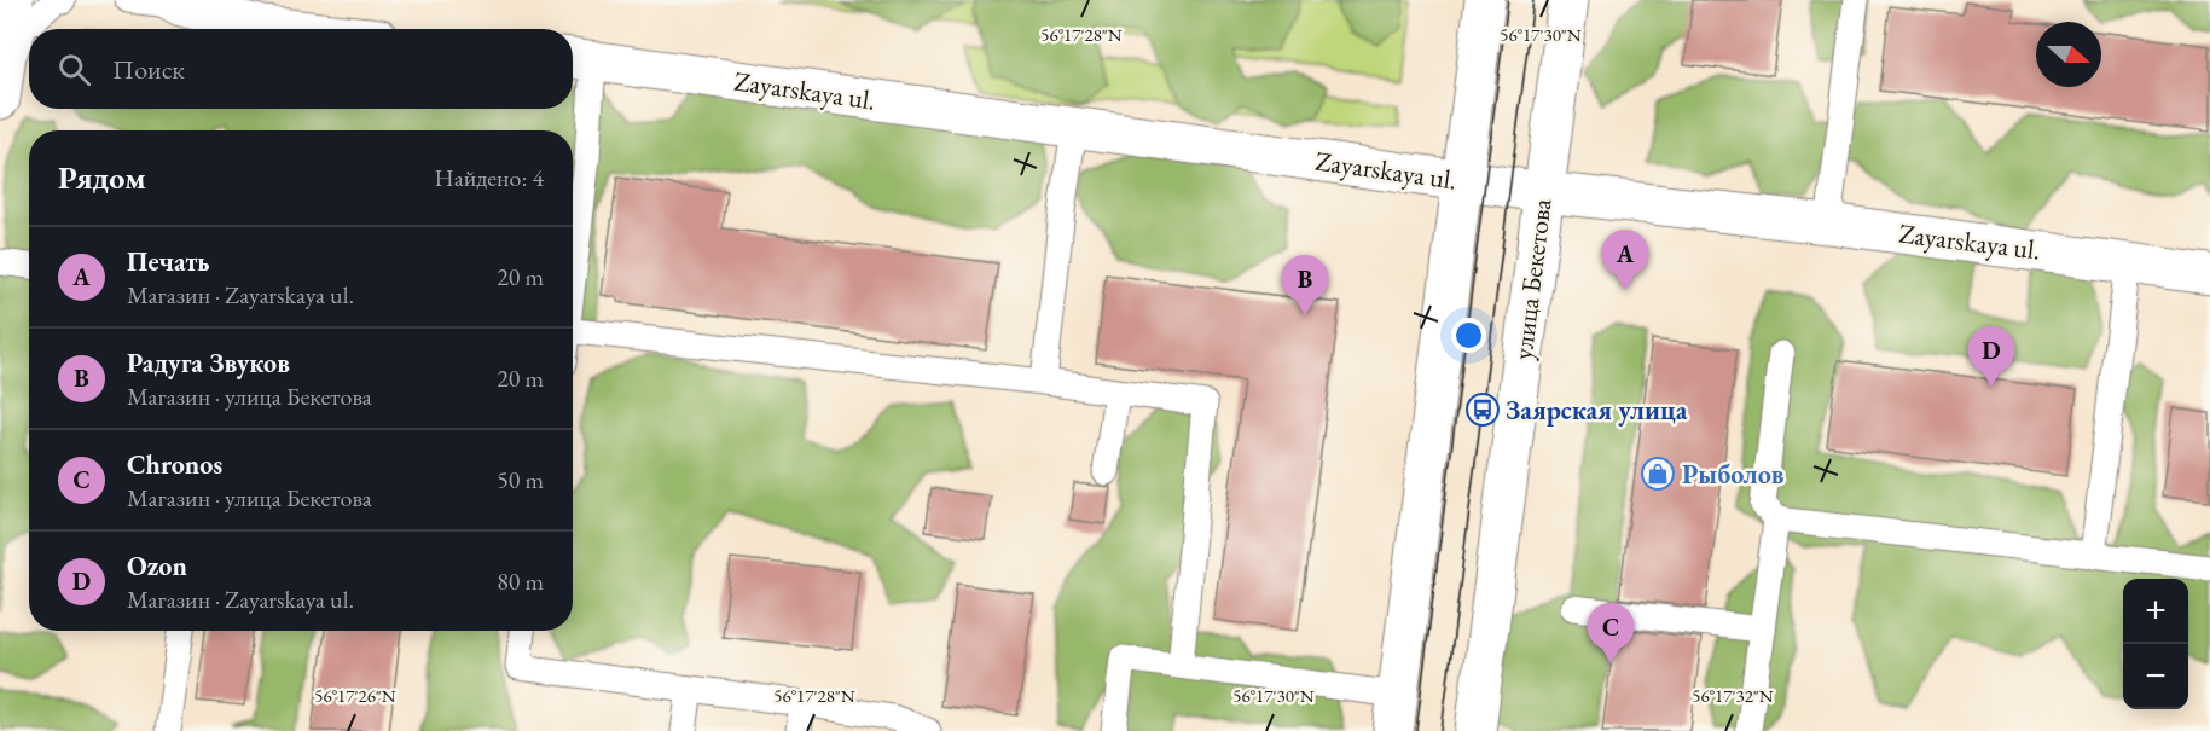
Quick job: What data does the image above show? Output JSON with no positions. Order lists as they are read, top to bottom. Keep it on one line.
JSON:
{"streets":{"street":["Zayarskaya ul.","улица Бекетова"]},"crossings":[["Zayarskaya ul.","улица Бекетова"]],"places":{"bus stop":["Заярская улица"],"shop":["Рыболов"]},"north":"right","page":{"search":"Поиск","heading":["Рядом","Найдено: 4"],"list":[{"mark":"A","name":"Печать","note":"Магазин · Zayarskaya ul.","value":"20 m"},{"mark":"B","name":"Радуга Звуков","note":"Магазин · улица Бекетова","value":"20 m"},{"mark":"C","name":"Chronos","note":"Магазин · улица Бекетова","value":"50 m"},{"mark":"D","name":"Ozon","note":"Магазин · Zayarskaya ul.","value":"80 m"}],"pins":["A","B","D","C"],"map_buttons":["+","−"]},"coordinates":["56°17'28\"N","56°17'30\"N","56°17'26\"N","56°17'32\"N"]}
